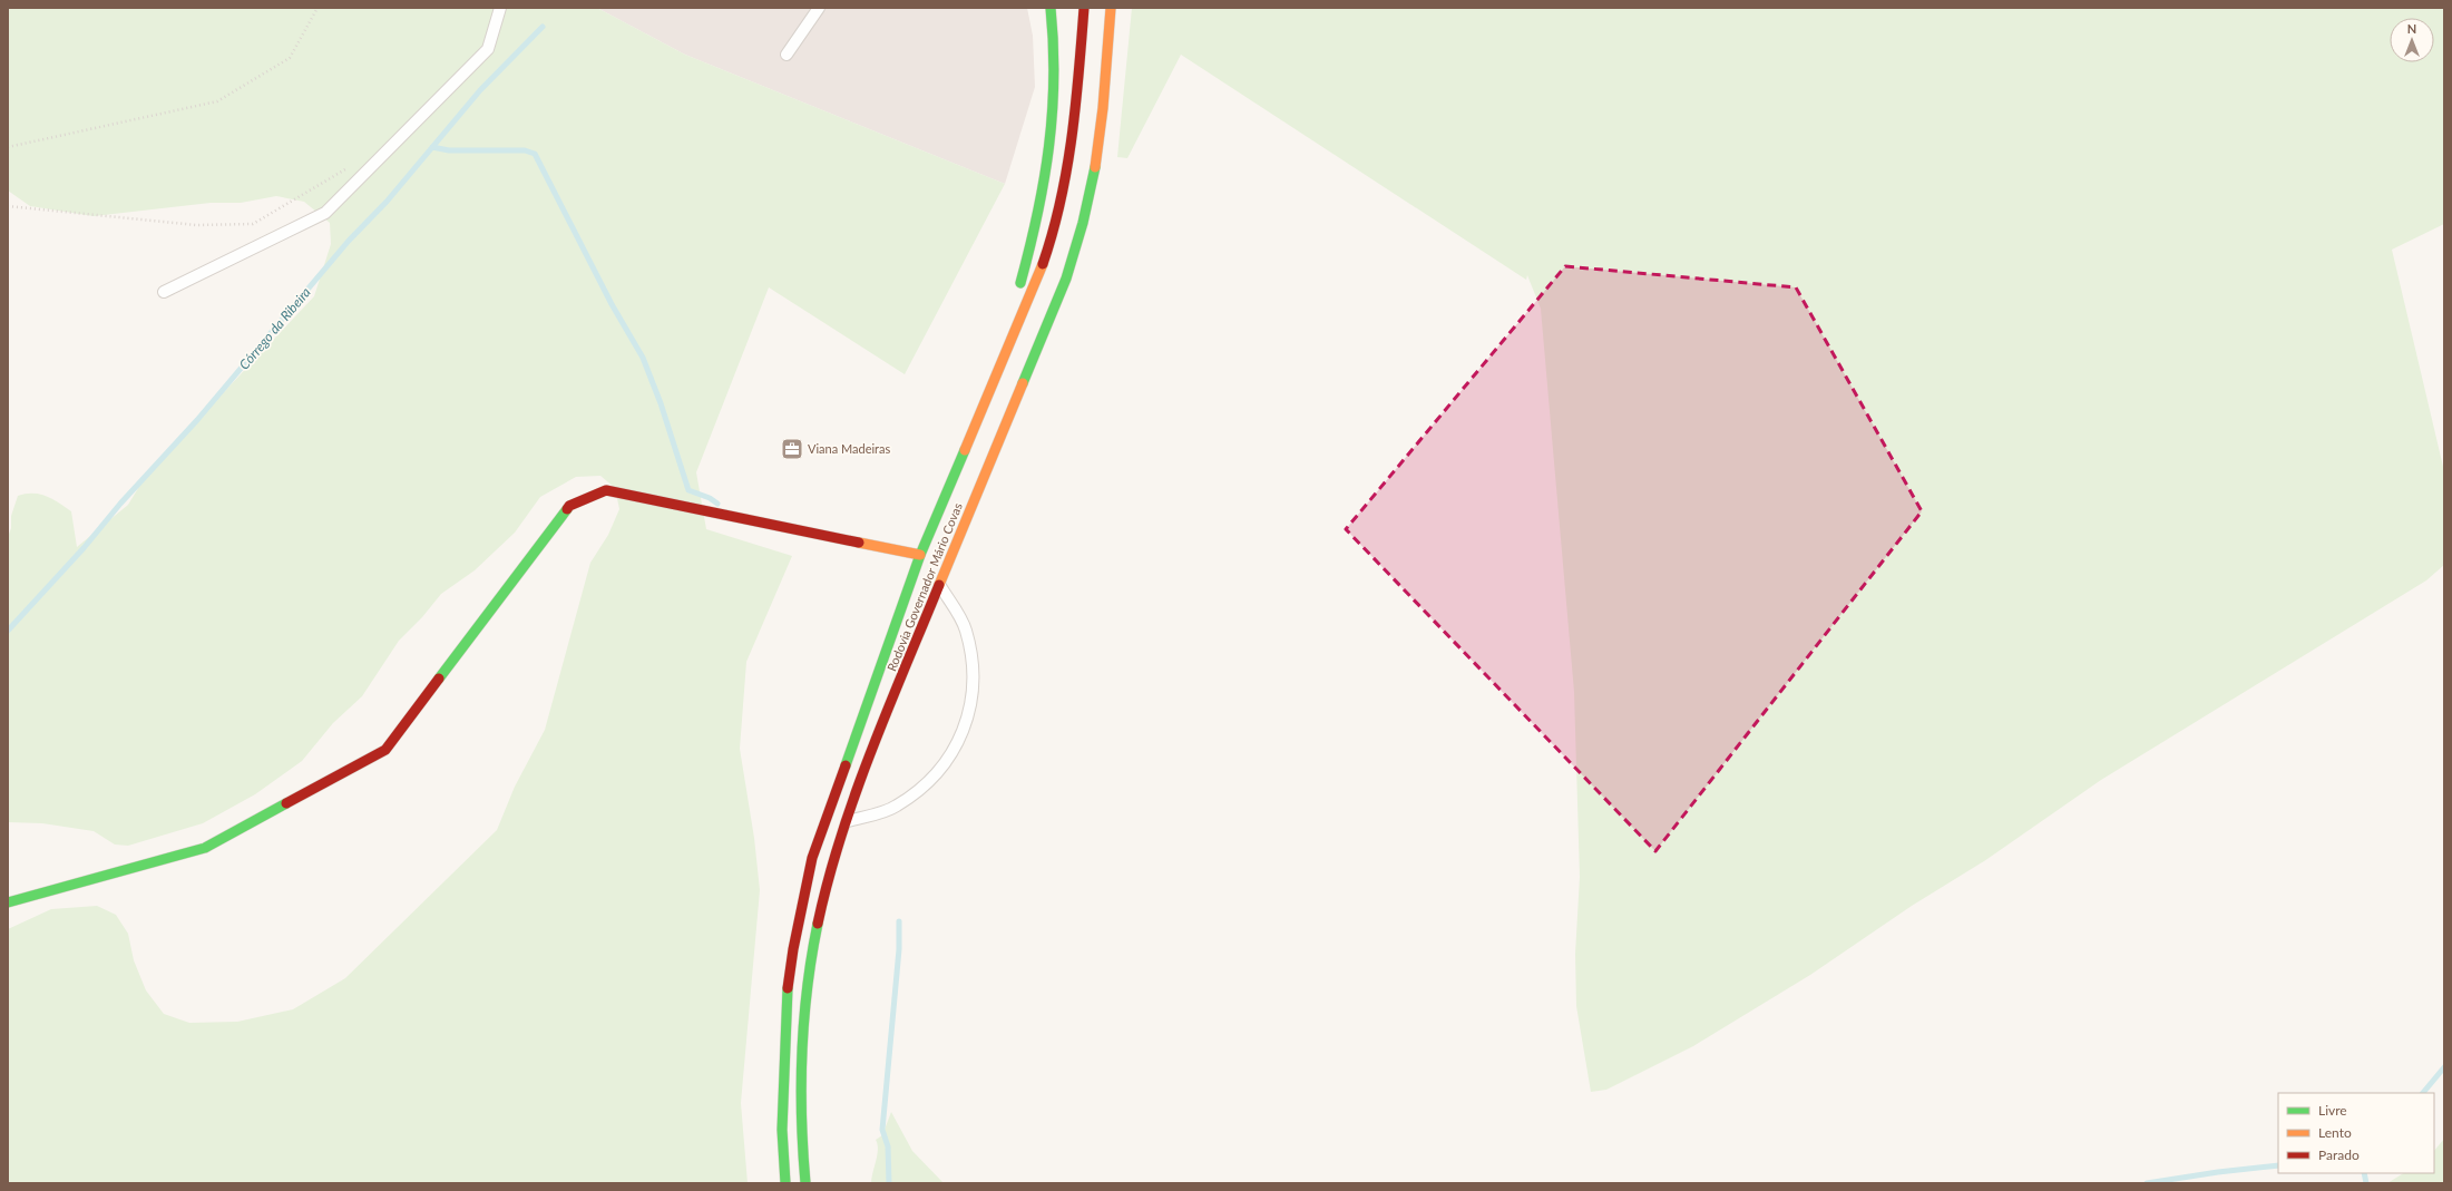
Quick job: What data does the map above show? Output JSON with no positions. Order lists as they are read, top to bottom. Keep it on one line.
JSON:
{"streets":{"main road":["Rodovia Governador Mário Covas"]},"water":["Córrego da Ribeira"],"places":{"office":["Viana Madeiras"]},"legend":["Livre","Lento","Parado"],"north":"top"}
